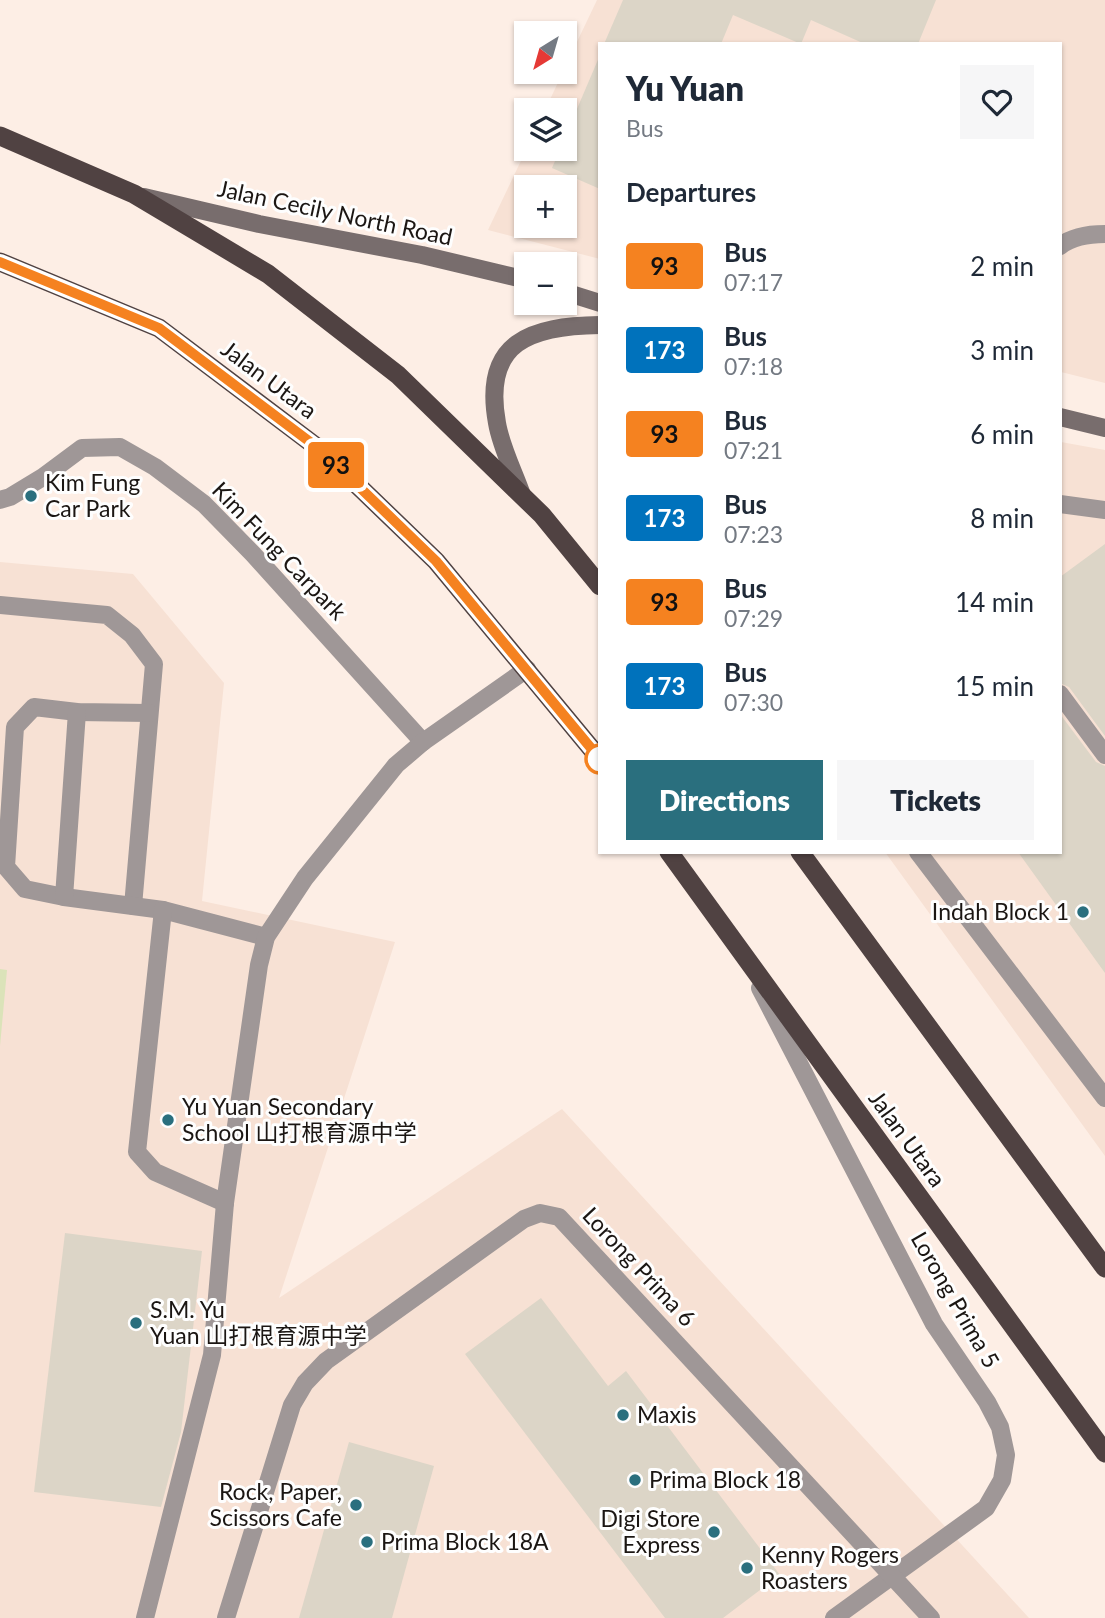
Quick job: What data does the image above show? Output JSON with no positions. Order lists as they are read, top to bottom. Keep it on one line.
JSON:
{"streets":{"highway":["Jalan Utara"],"main road":["Jalan Cecily North Road"],"street":["Kim Fung Carpark","Lorong Prima 6","Lorong Prima 5"]},"crossings":[["Jalan Utara","Lorong Prima 5"],["Lorong Prima 6","Lorong Prima 5"]],"places":["Kim Fung Car Park","Indah Block 1","Yu Yuan Secondary School 山打根育源中学","S.M. Yu Yuan 山打根育源中学","Maxis","Prima Block 18","Rock, Paper, Scissors Cafe","Digi Store Express","Prima Block 18A","Kenny Rogers Roasters"],"lines":["bus line 93"],"north":"bottom left","page":{"on_map":"93","map_buttons":["+","−"],"heading":[["Yu Yuan","Bus"],"Departures"],"list":[{"mark":"93","name":"Bus","note":"07:17","value":"2 min"},{"mark":"173","name":"Bus","note":"07:18","value":"3 min"},{"mark":"93","name":"Bus","note":"07:21","value":"6 min"},{"mark":"173","name":"Bus","note":"07:23","value":"8 min"},{"mark":"93","name":"Bus","note":"07:29","value":"14 min"},{"mark":"173","name":"Bus","note":"07:30","value":"15 min"}],"buttons":["Directions","Tickets"]}}
